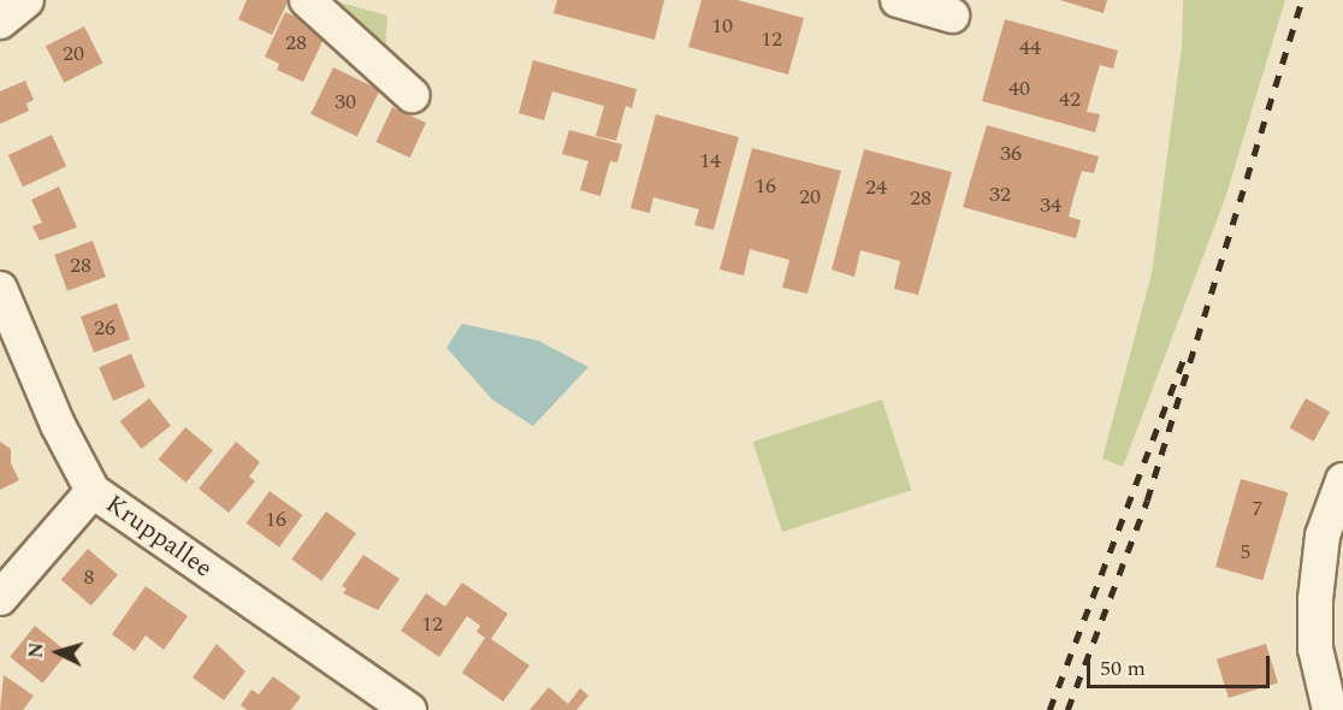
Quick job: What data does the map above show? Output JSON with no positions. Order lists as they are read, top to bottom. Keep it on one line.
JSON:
{"streets":{"street":["Kruppallee"]},"house_numbers":["10","12","28","44","20","40","42","30","36","14","16","24","32","20","28","34","28","26","7","16","5","8","12"],"scale_bar":"50 m","north":"left"}
